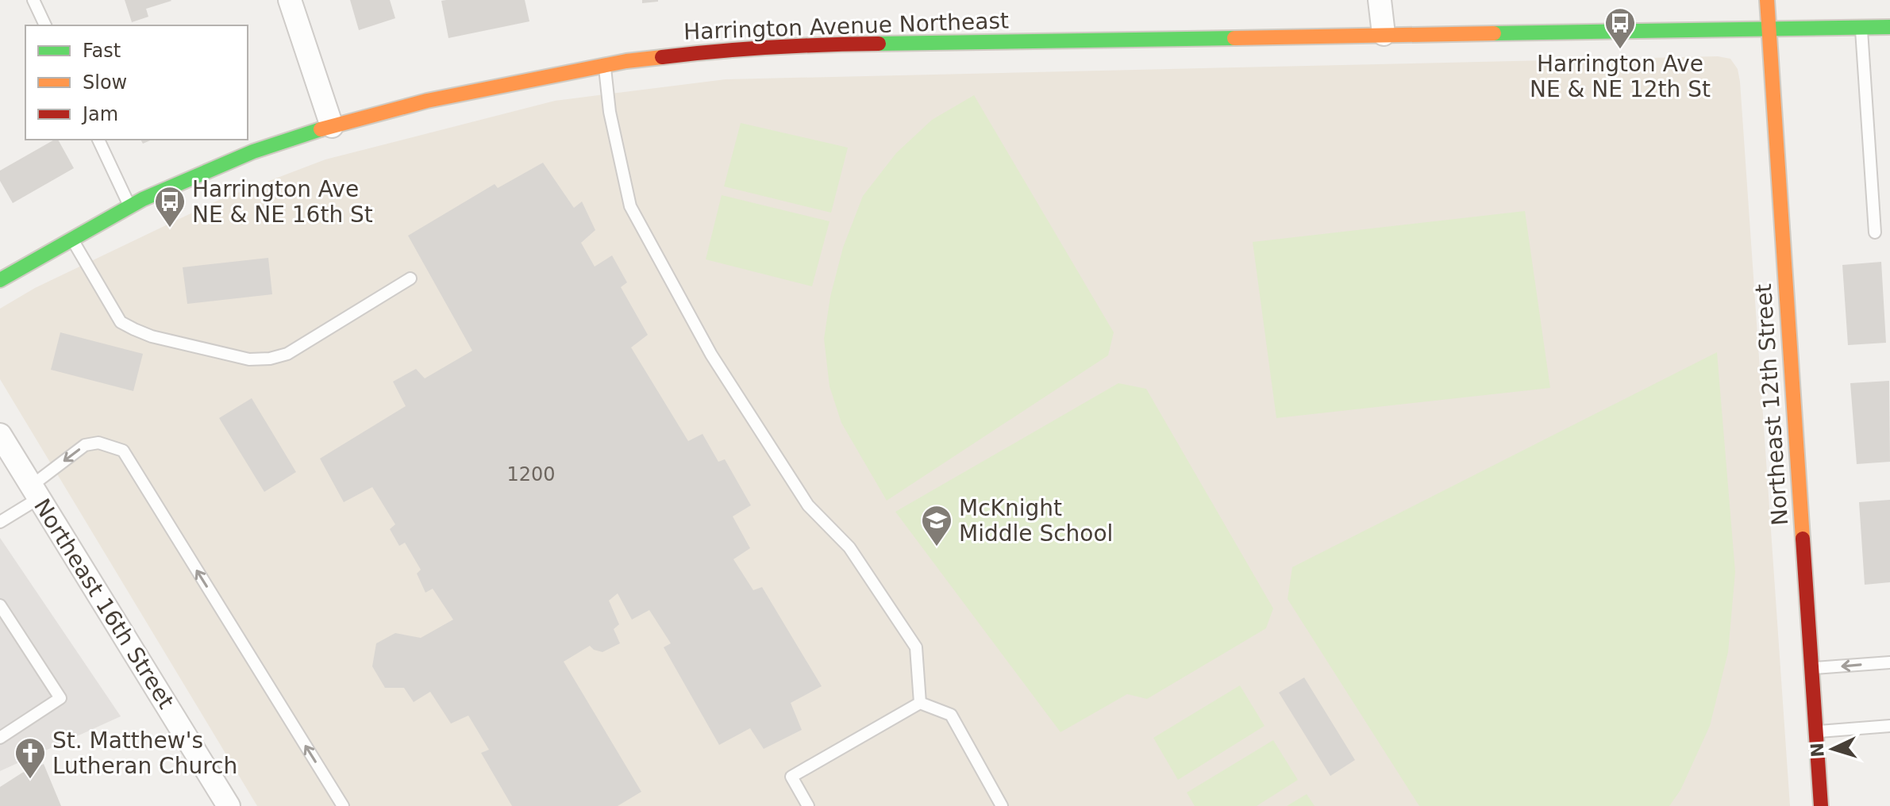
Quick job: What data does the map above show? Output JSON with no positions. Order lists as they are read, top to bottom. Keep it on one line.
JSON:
{"streets":{"street":["Harrington Avenue Northeast","Northeast 12th Street","Northeast 16th Street"]},"crossings":[["Harrington Avenue Northeast","Northeast 12th Street"]],"places":{"bus stop":["Harrington Ave NE & NE 12th St","Harrington Ave NE & NE 16th St"],"school or university":["McKnight Middle School"],"church":["St. Matthew's Lutheran Church"]},"house_numbers":["1200"],"legend":["Fast","Slow","Jam"],"north":"left"}
